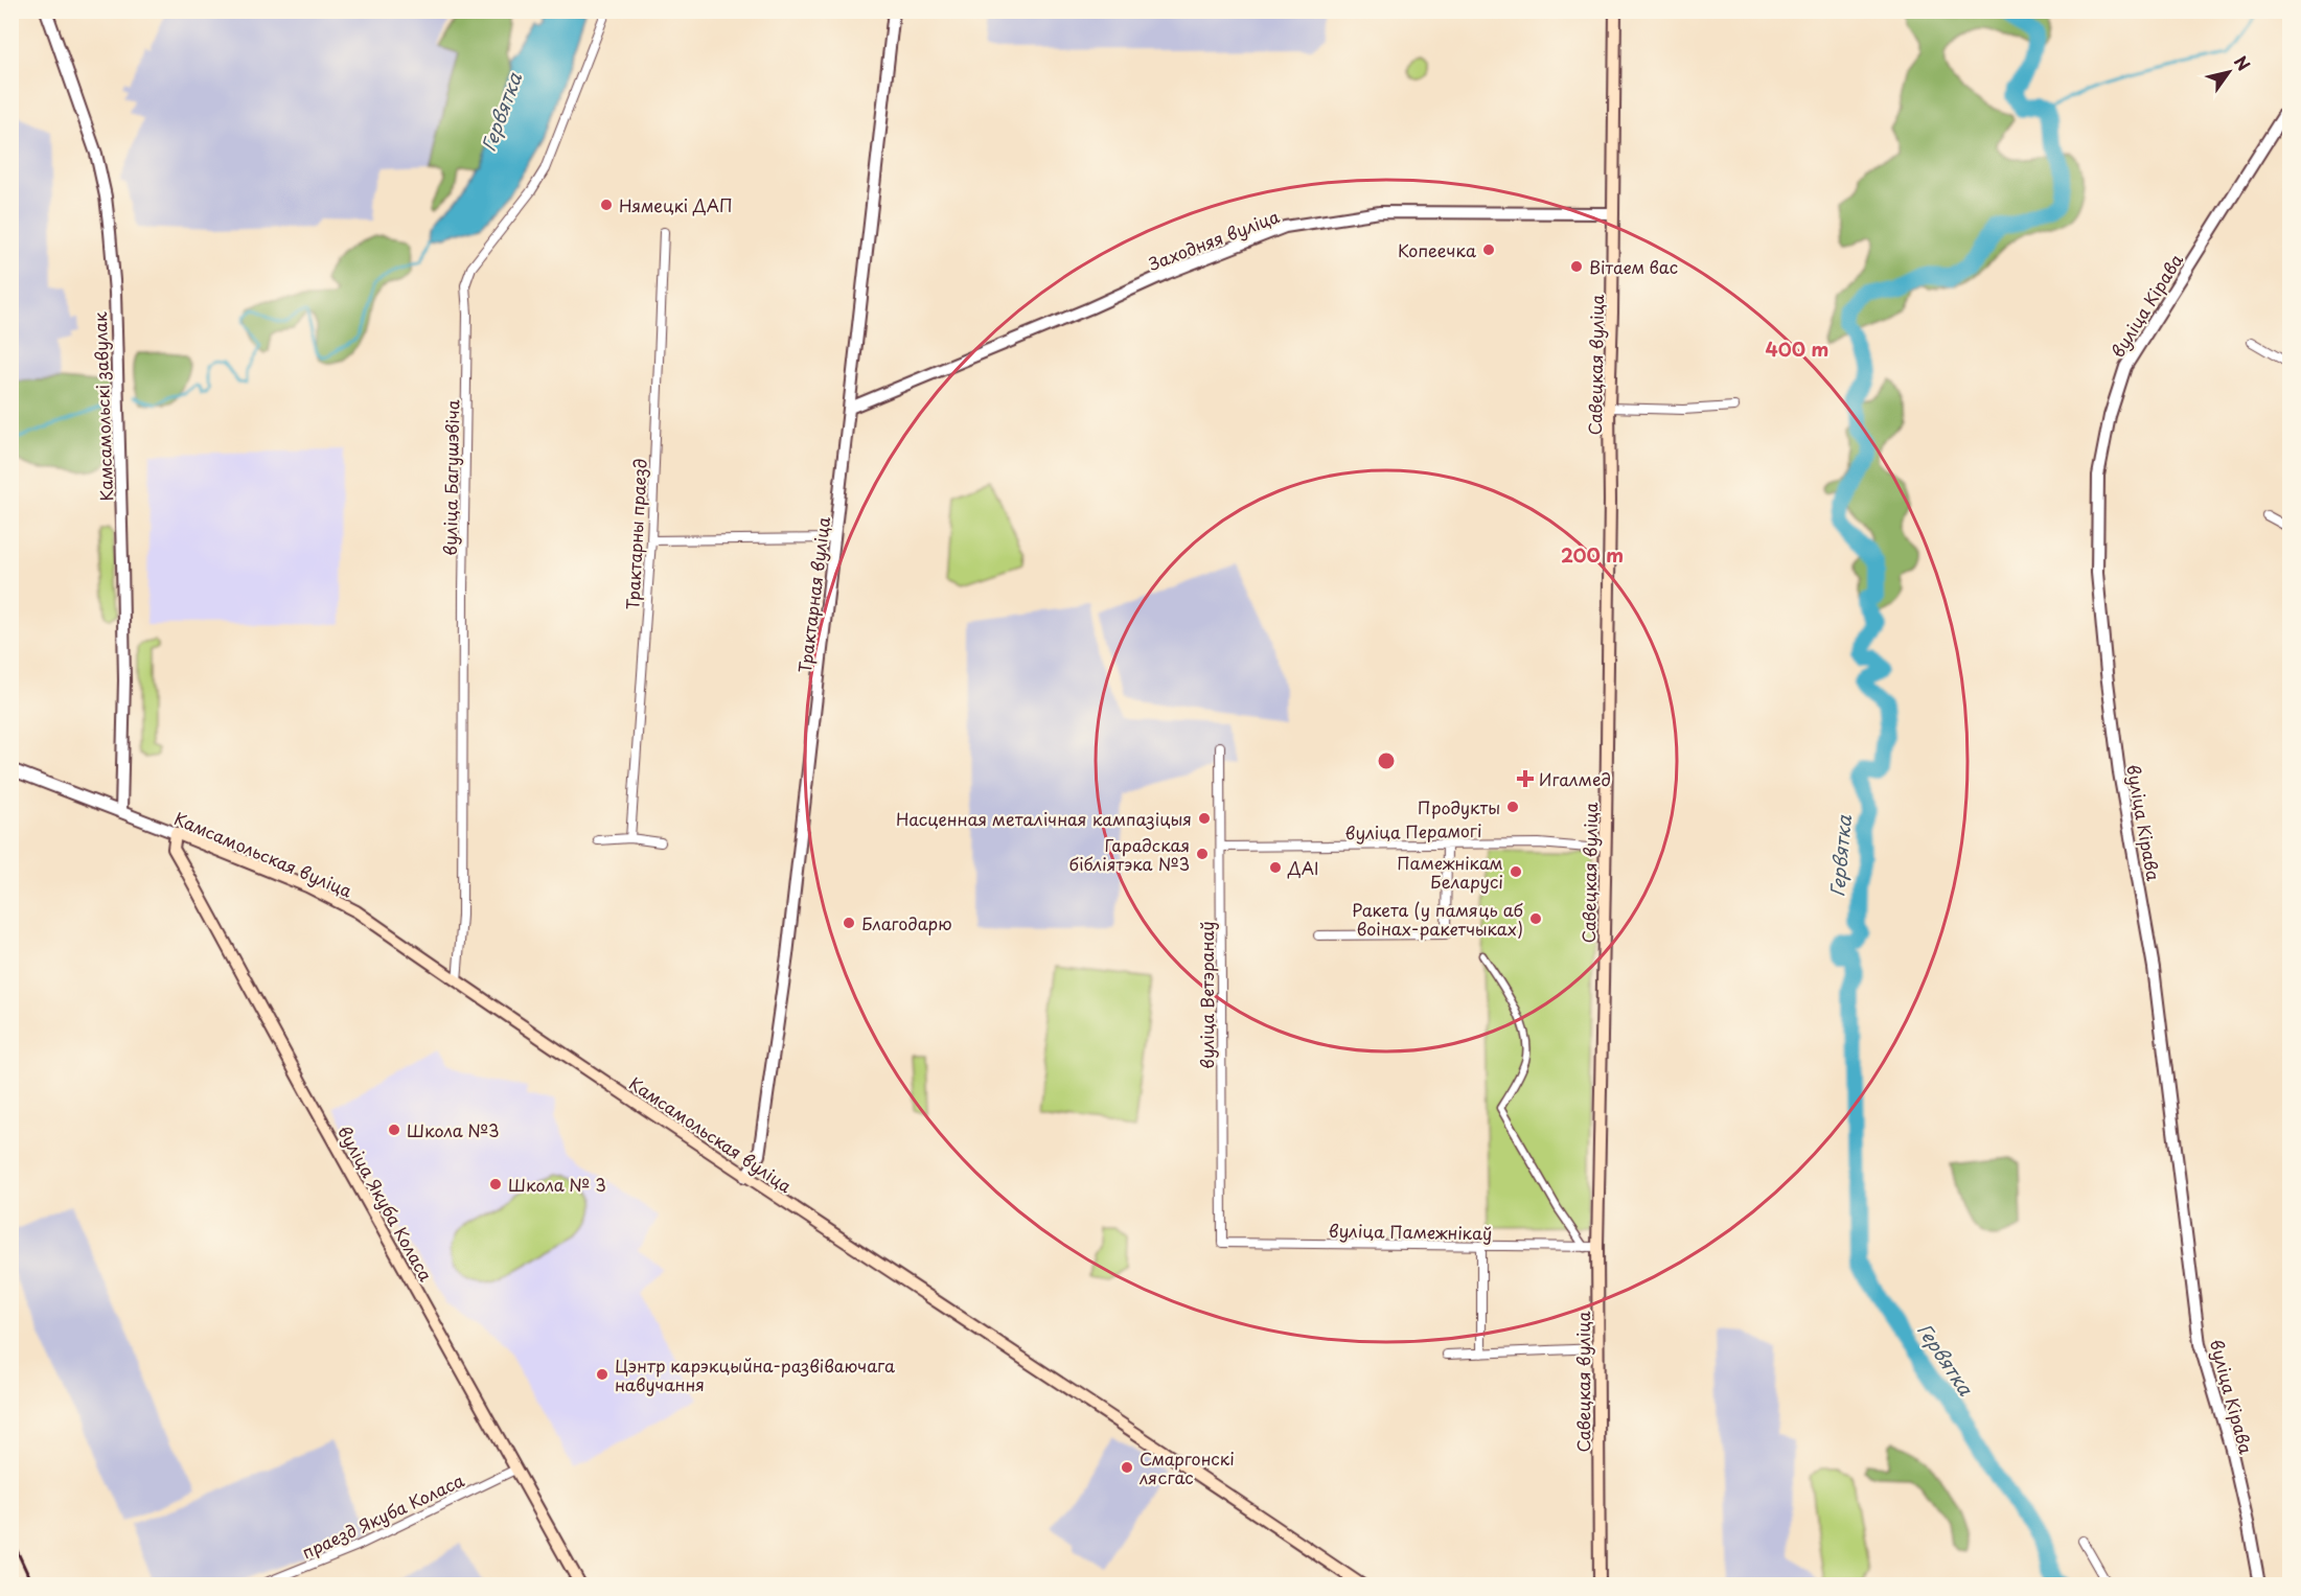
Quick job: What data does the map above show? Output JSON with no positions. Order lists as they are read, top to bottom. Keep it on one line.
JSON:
{"streets":{"main road":["Савецкая вуліца","Камсамольская вуліца","вуліца Якуба Коласа"],"street":["Заходняя вуліца","вуліца Кірава","Камсамольскі завулак","вуліца Багушэвіча","Трактарны праезд","Трактарная вуліца","вуліца Перамогі","вуліца Ветэранаў","вуліца Памежнікаў","праезд Якуба Коласа"]},"crossings":[["Заходняя вуліца","Савецкая вуліца"],["Заходняя вуліца","Трактарная вуліца"],["Савецкая вуліца","вуліца Перамогі"],["Савецкая вуліца","вуліца Памежнікаў"],["Камсамольскі завулак","Камсамольская вуліца"],["вуліца Багушэвіча","Камсамольская вуліца"],["Трактарная вуліца","Камсамольская вуліца"],["вуліца Перамогі","вуліца Ветэранаў"],["Камсамольская вуліца","вуліца Якуба Коласа"],["вуліца Ветэранаў","вуліца Памежнікаў"],["вуліца Якуба Коласа","праезд Якуба Коласа"]],"water":["Гервятка"],"places":{"other":["Нямецкі ДАП","Копеечка","Вітаем вас","Продукты","Насценная металічная кампазіцыя","Гарадская бібліятэка №3","ДАІ","Памежнікам Беларусі","Ракета (у памяць аб воінах-ракетчыках)","Благодарю","Школа №3","Школа № 3","Цэнтр карэкцыйна-развіваючага навучання","Смаргонскі лясгас"],"health":["Игалмед"]},"north":"top right","rings":["400 m","200 m"]}
